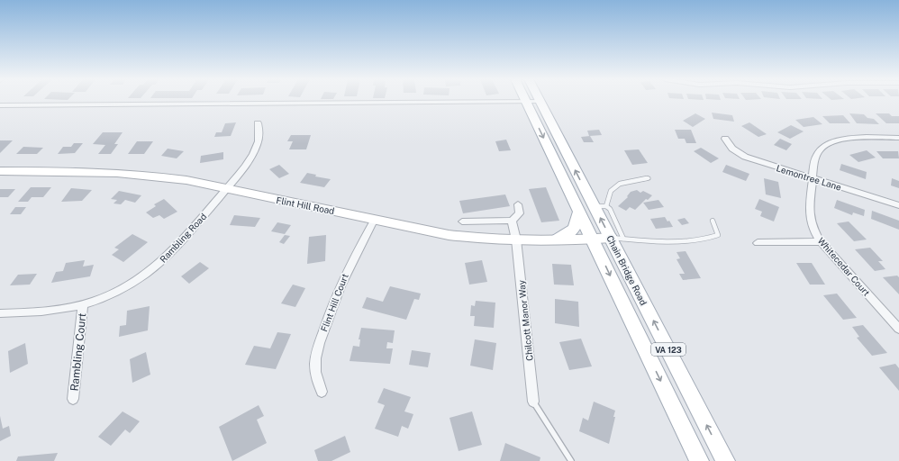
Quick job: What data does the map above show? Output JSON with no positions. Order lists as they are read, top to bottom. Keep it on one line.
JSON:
{"streets":{"main road":["Chain Bridge Road","VA 123"],"street":["Lemontree Lane","Flint Hill Road","Rambling Road","Whitecedar Court","Flint Hill Court","Chilcott Manor Way","Rambling Court"]},"crossings":[["Lemontree Lane","Whitecedar Court"],["Flint Hill Road","Rambling Road"],["Flint Hill Road","Chain Bridge Road"],["Flint Hill Road","Flint Hill Court"],["Flint Hill Road","Chilcott Manor Way"],["Rambling Road","Rambling Court"]]}
